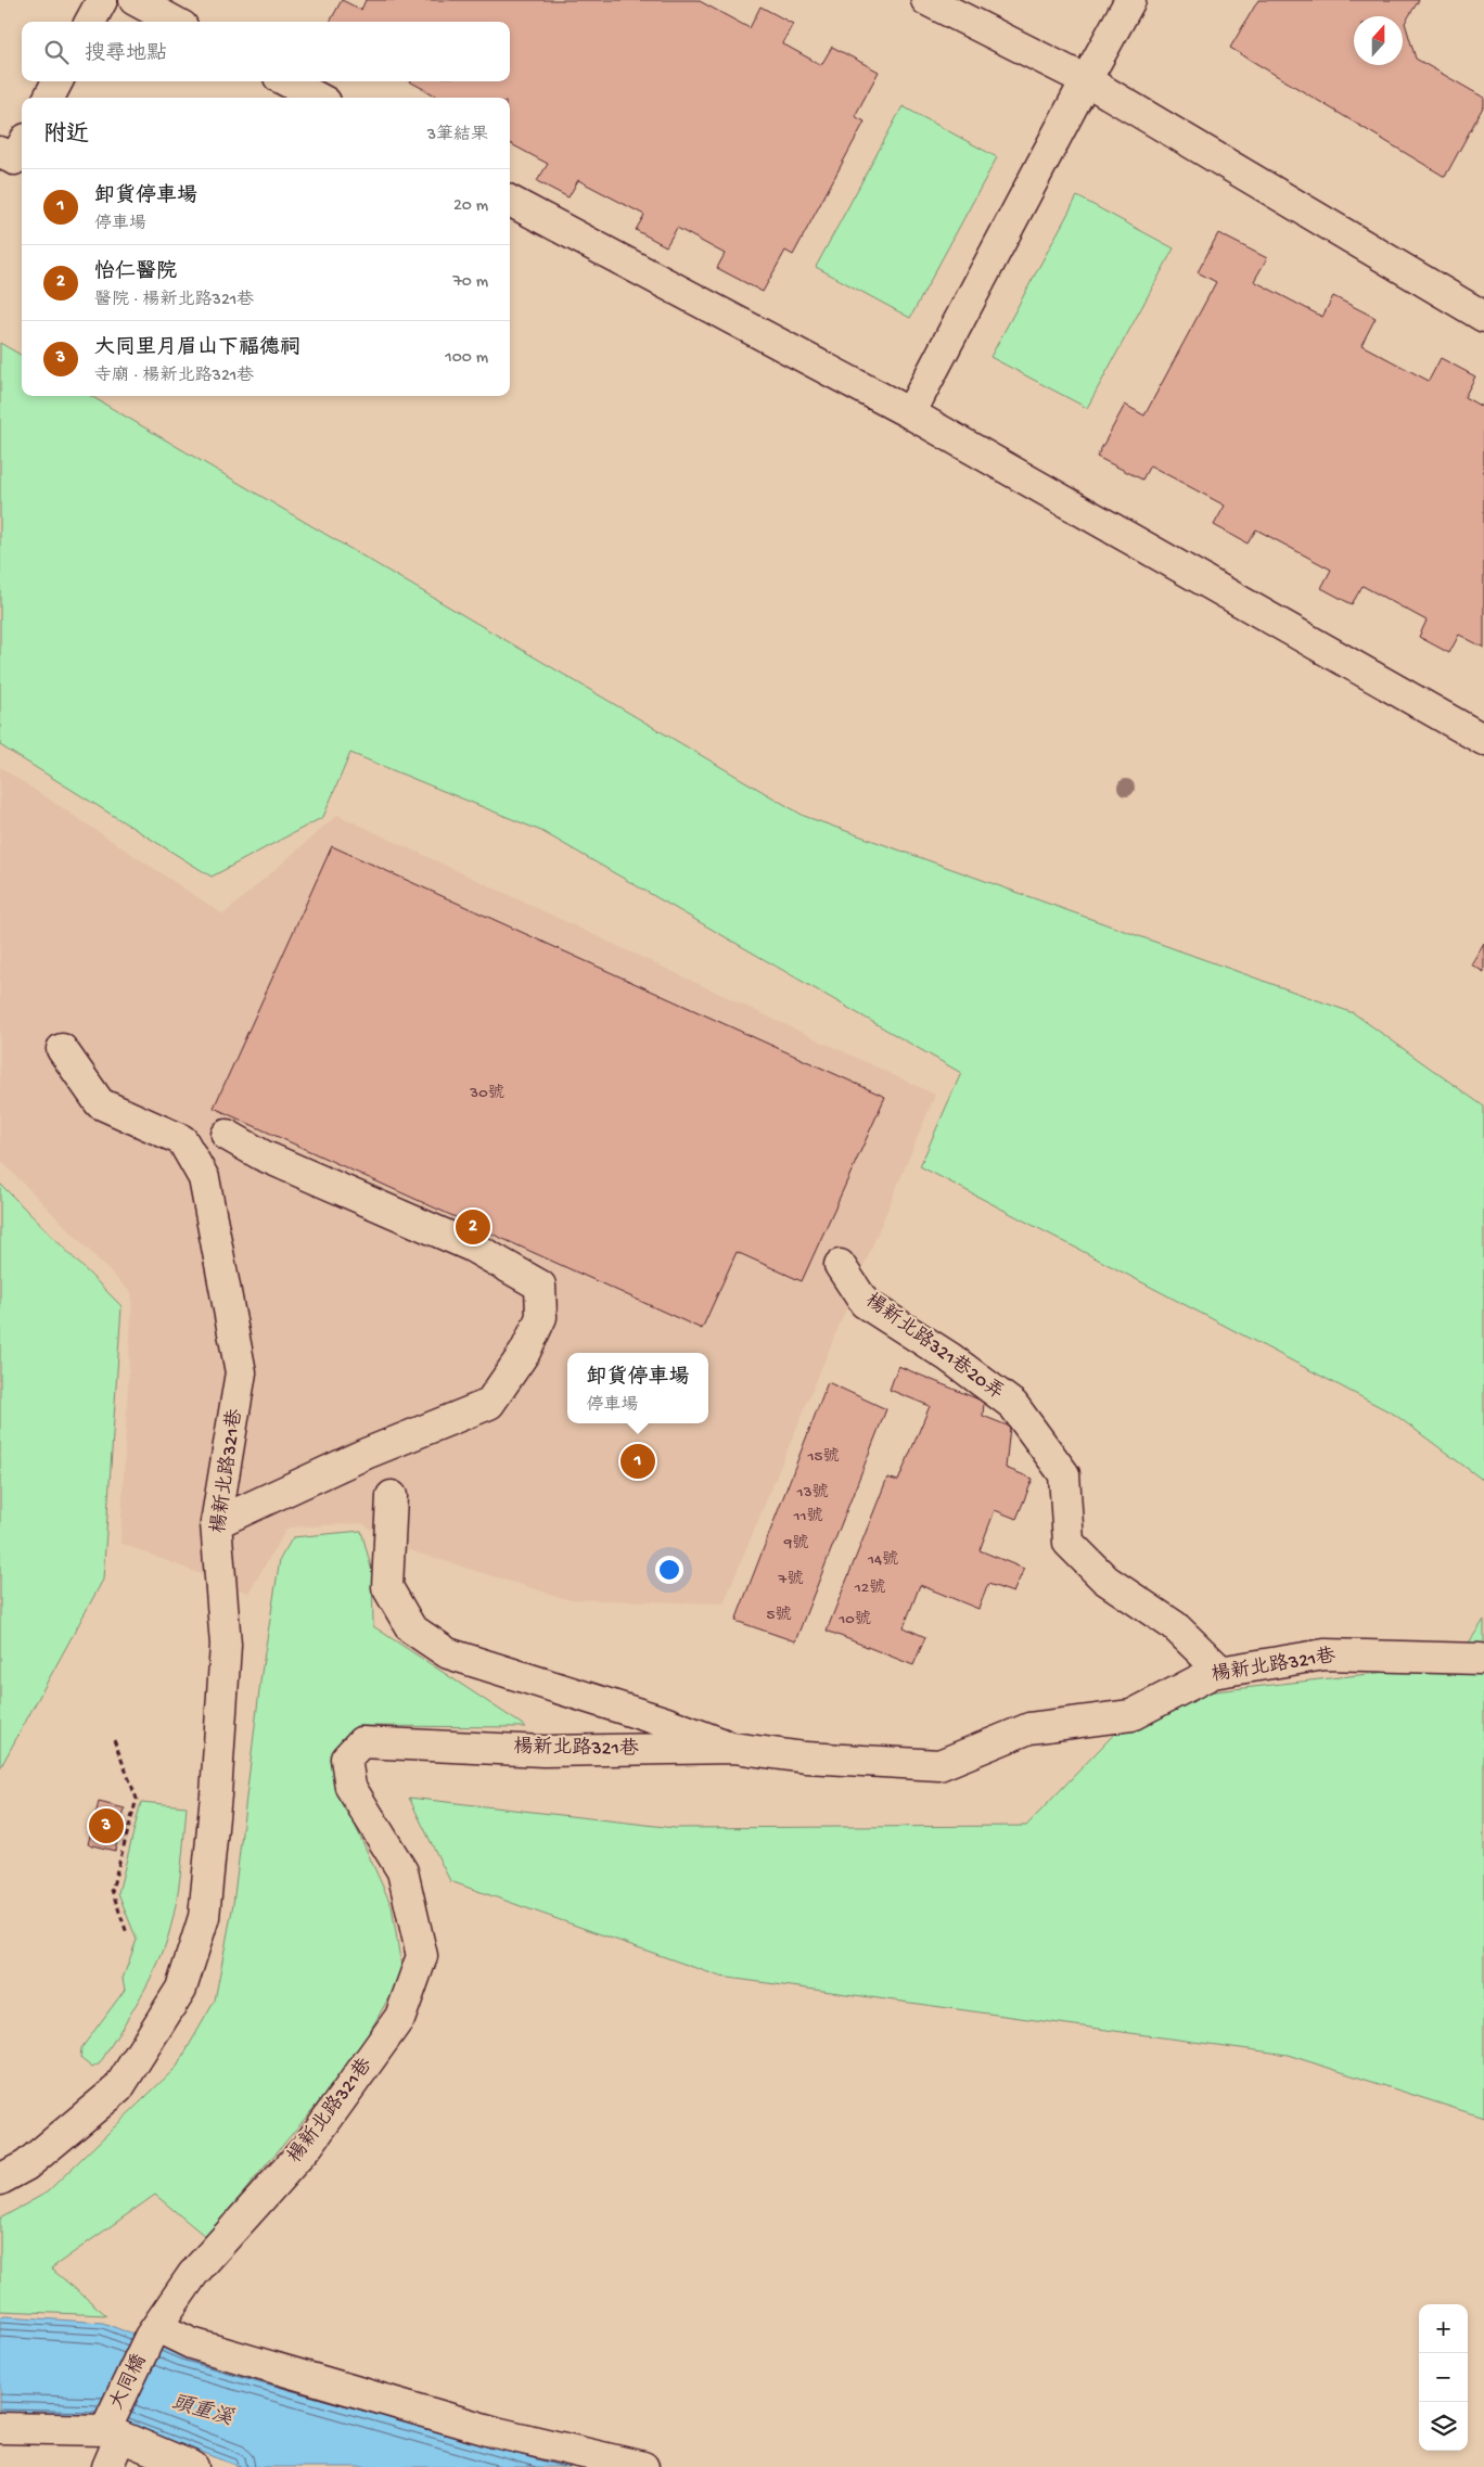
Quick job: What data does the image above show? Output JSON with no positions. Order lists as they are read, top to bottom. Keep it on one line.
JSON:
{"streets":{"street":["楊新北路321巷20弄","楊新北路321巷","大同橋"]},"crossings":[["楊新北路321巷20弄","楊新北路321巷"],["楊新北路321巷","大同橋"]],"water":["頭重溪"],"house_numbers":["30號","15號","13號","11號","9號","14號","7號","12號","5號","10號"],"north":"top","page":{"search":"搜尋地點","heading":["附近","3筆結果"],"list":[{"mark":"1","name":"卸貨停車場","note":"停車場","value":"20 m"},{"mark":"2","name":"怡仁醫院","note":"醫院 · 楊新北路321巷","value":"70 m"},{"mark":"3","name":"大同里月眉山下福德祠","note":"寺廟 · 楊新北路321巷","value":"100 m"}],"pins":["2","1","3"],"popup":["卸貨停車場","停車場"],"map_buttons":["+","−"]}}
